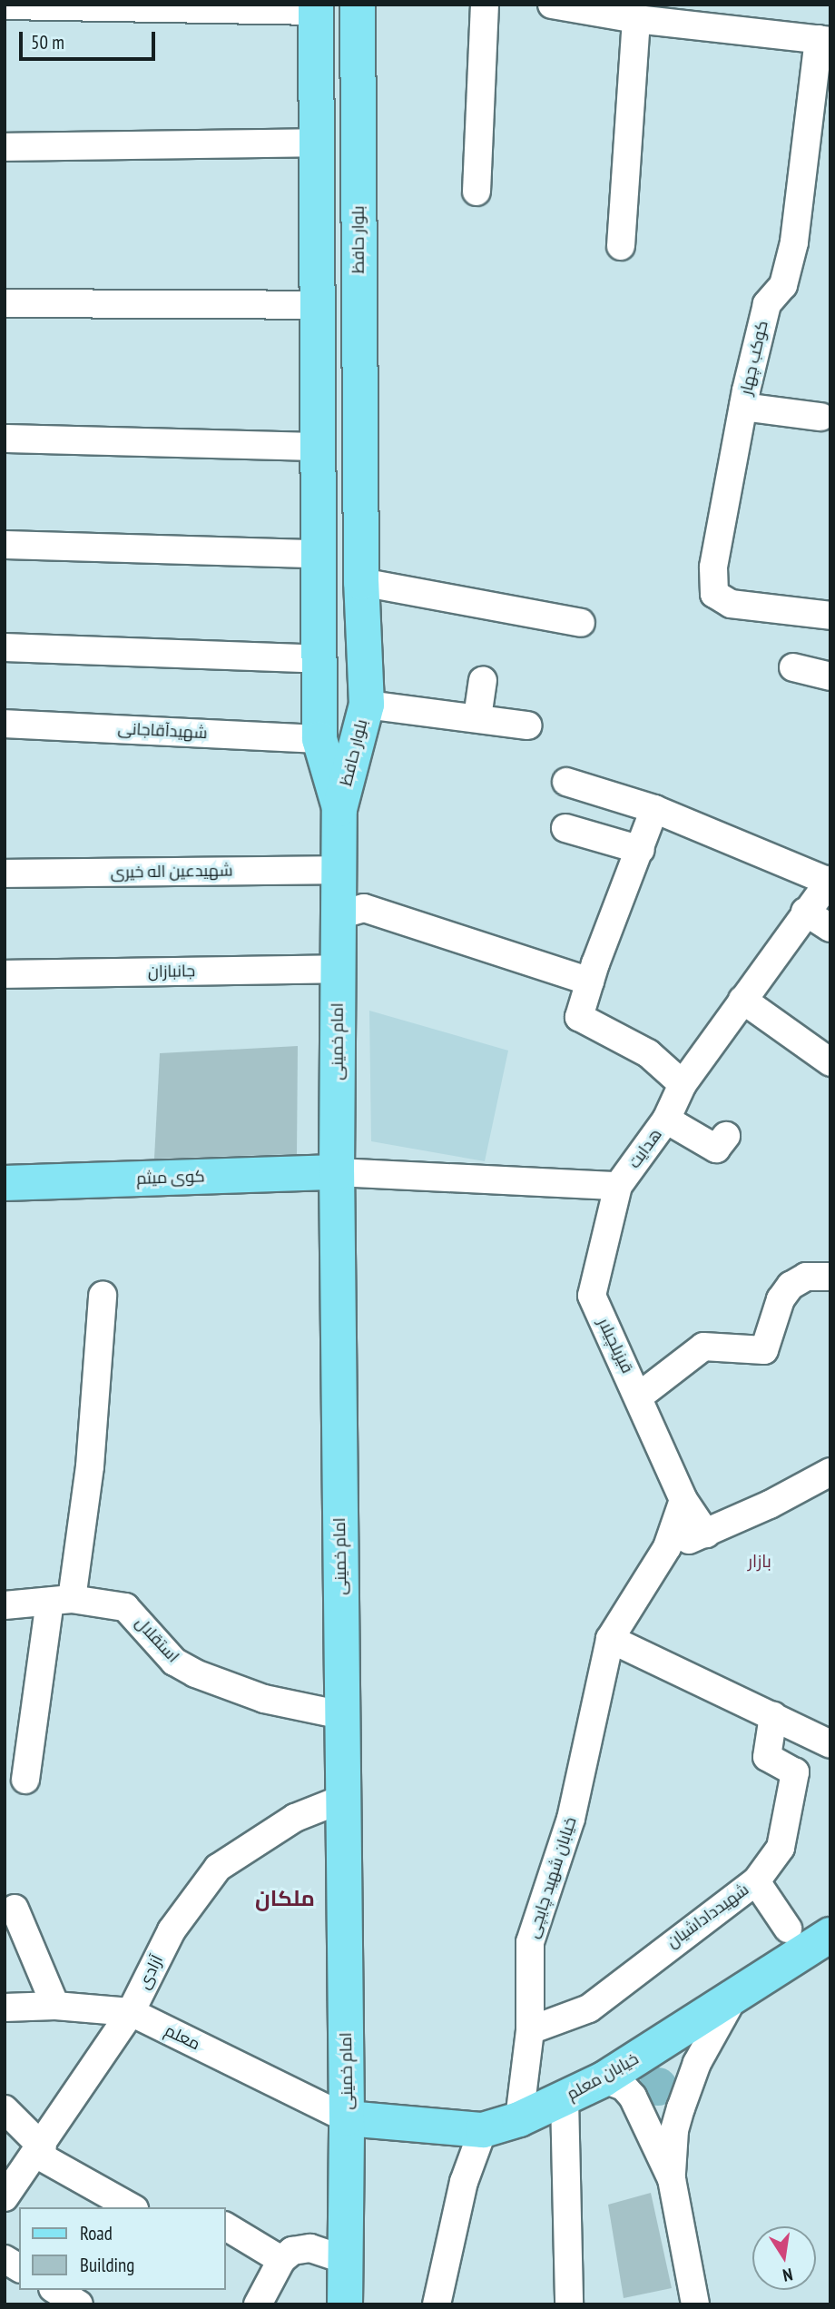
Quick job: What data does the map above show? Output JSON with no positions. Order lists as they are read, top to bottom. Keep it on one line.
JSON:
{"streets":{"main road":["بلوار حافظ","امام خمینی","کوی میثم","خیابان معلم"],"street":["کوکب چهار","شهیدآقاجانی","شهیدعین اله خیری","جانبازان","هدایت","قیزیلچیلار","استقلال","خیابان شهید چایچی","شهیدداداشیان","آزادی","معلم"]},"crossings":[["بلوار حافظ","شهیدآقاجانی"],["بلوار حافظ","امام خمینی"],["شهیدعین اله خیری","امام خمینی"],["جانبازان","امام خمینی"],["امام خمینی","کوی میثم"],["امام خمینی","استقلال"],["امام خمینی","آزادی"],["امام خمینی","معلم"],["امام خمینی","خیابان معلم"],["هدایت","قیزیلچیلار"],["خیابان شهید چایچی","شهیدداداشیان"],["خیابان شهید چایچی","خیابان معلم"],["آزادی","معلم"],["معلم","خیابان معلم"]],"districts":["بازار","ملکان"],"legend":["Road","Building"],"scale_bar":"50 m","north":"bottom"}
